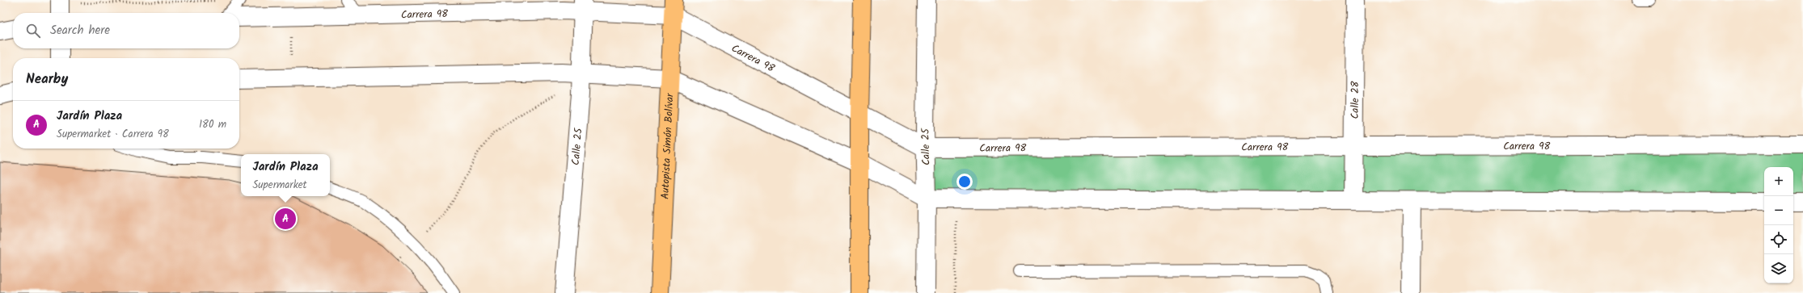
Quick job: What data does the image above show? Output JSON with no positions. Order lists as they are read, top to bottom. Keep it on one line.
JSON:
{"streets":{"highway":["Autopista Simón Bolívar"],"street":["Carrera 98","Calle 28","Calle 25"]},"crossings":[["Carrera 98","Calle 28"],["Carrera 98","Autopista Simón Bolívar"],["Carrera 98","Calle 25"]],"page":{"search":"Search here","heading":"Nearby","list":[{"mark":"A","name":"Jardín Plaza","note":"Supermarket · Carrera 98","value":"180 m"}],"popup":["Jardín Plaza","Supermarket"],"map_buttons":["+","−"],"pins":"A"}}
